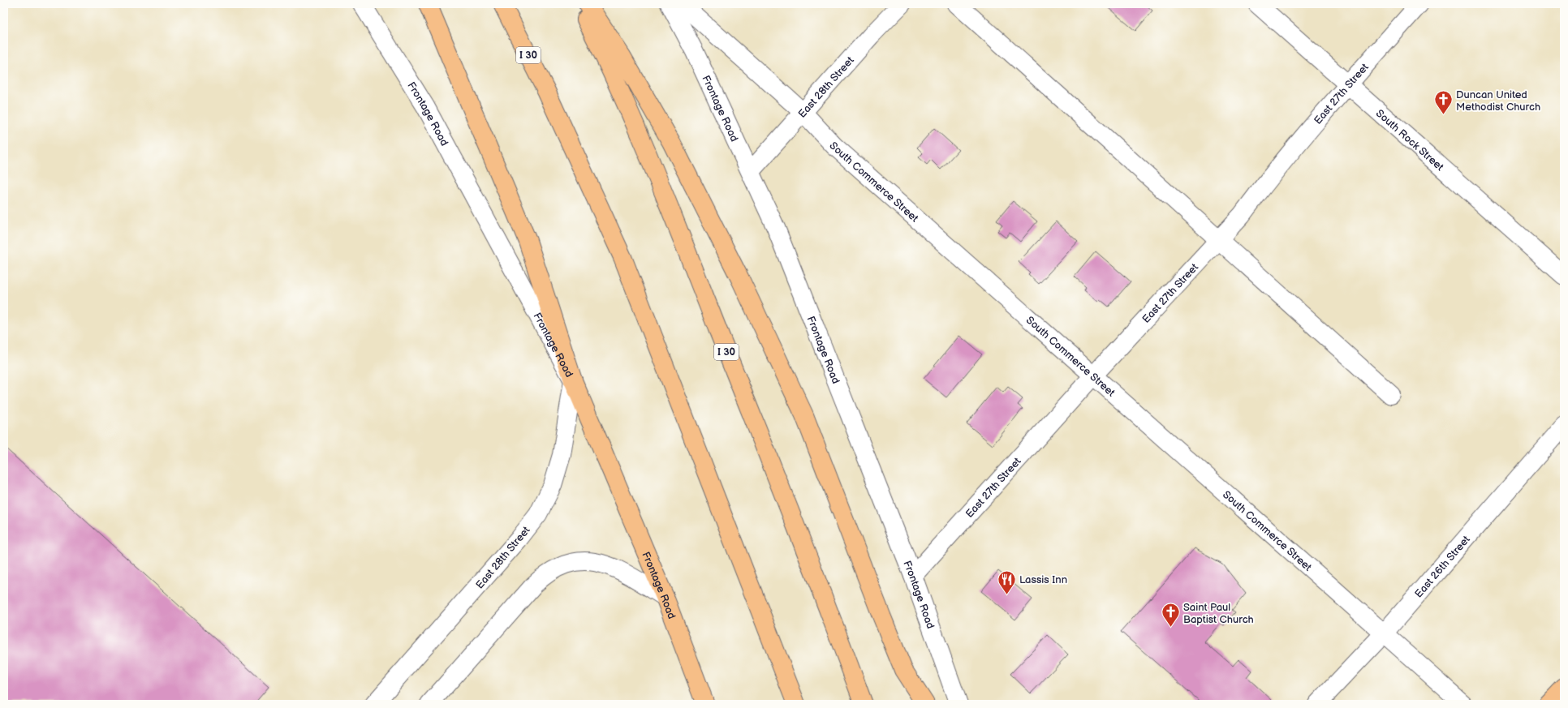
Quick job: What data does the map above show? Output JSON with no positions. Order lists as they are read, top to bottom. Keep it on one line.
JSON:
{"streets":{"main road":["I 30","Frontage Road"],"street":["East 28th Street","East 27th Street","South Rock Street","South Commerce Street","East 26th Street"]},"crossings":[["East 28th Street","Frontage Road"],["East 28th Street","South Commerce Street"],["East 27th Street","Frontage Road"],["East 27th Street","South Rock Street"],["East 27th Street","South Commerce Street"],["South Commerce Street","East 26th Street"]],"places":{"church":["Duncan United Methodist Church","Saint Paul Baptist Church"],"restaurant":["Lassis Inn"]}}
